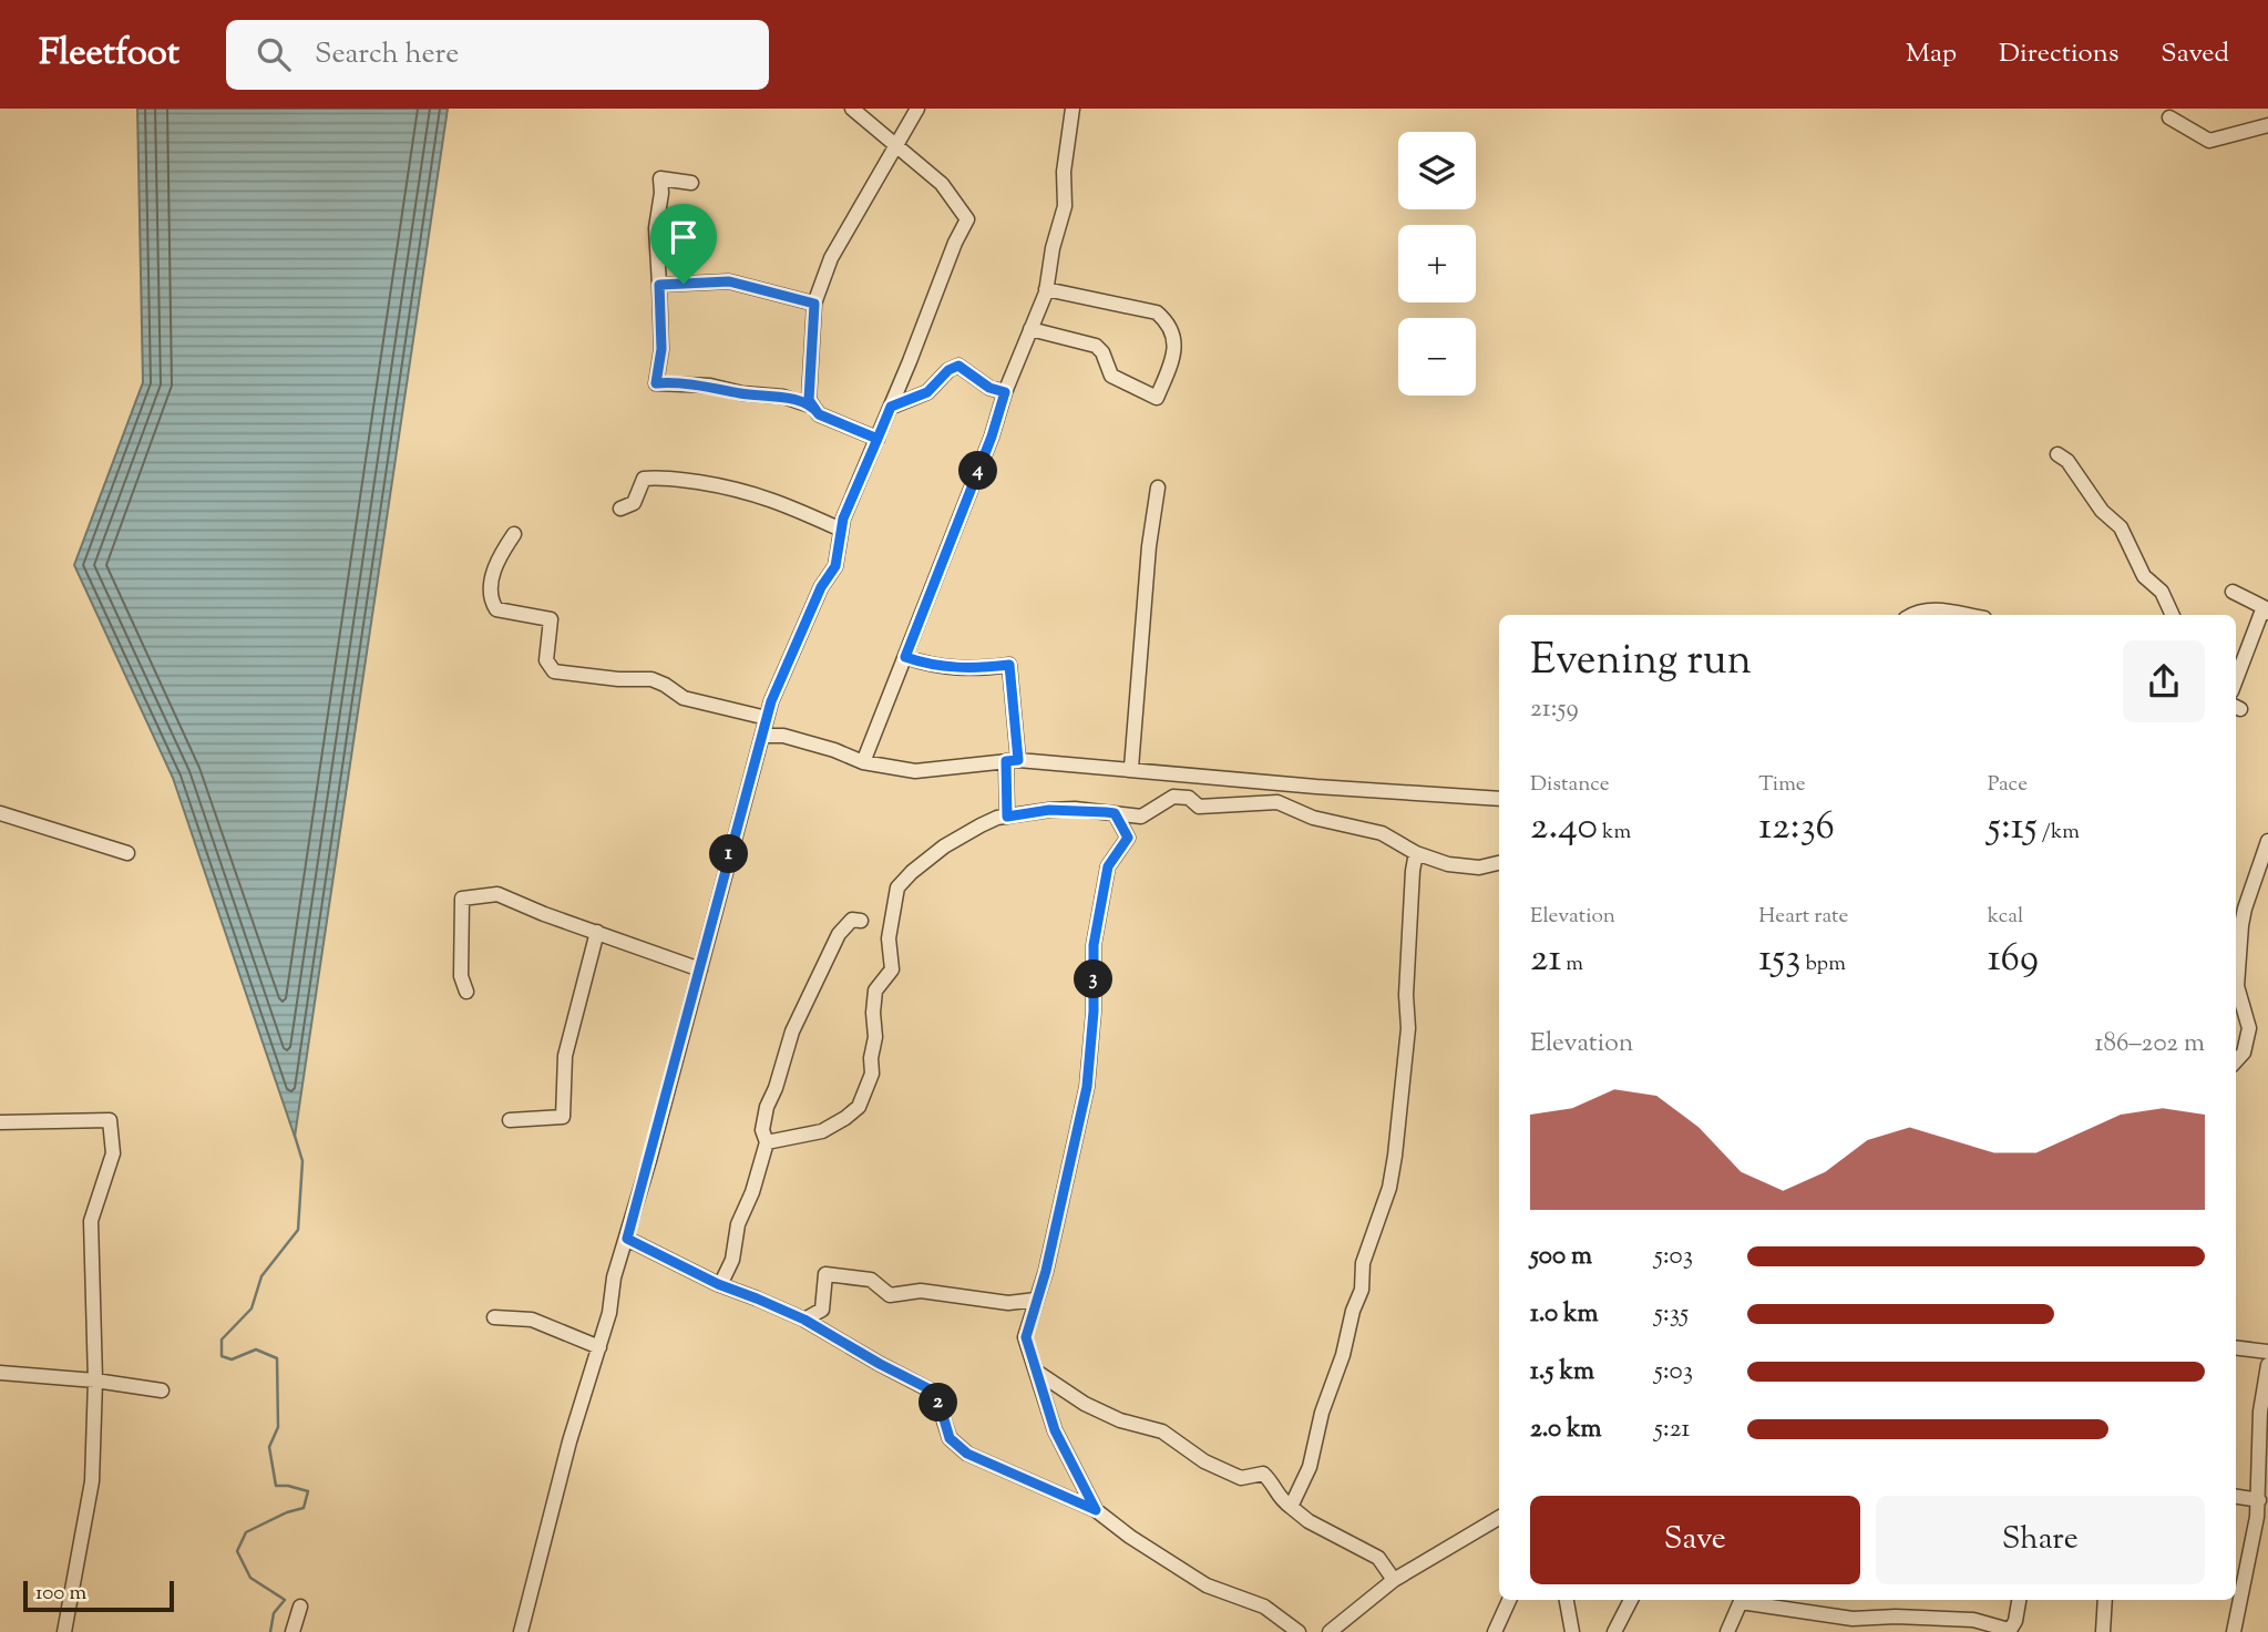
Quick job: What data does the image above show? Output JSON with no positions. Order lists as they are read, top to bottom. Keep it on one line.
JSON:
{"scale_bar":"100 m","page":{"header":"Fleetfoot","search":"Search here","nav":["Map","Directions","Saved"],"map_buttons":["+","−"],"pins":["4","1","3","2"],"heading":["Evening run","21:59"],"stats":[["Distance","2.40 km"],["Time","12:36"],["Pace","5:15 /km"],["Elevation","21 m"],["Heart rate","153 bpm"],["kcal","169"]],"chart":["Elevation","186–202 m"],"list":[{"name":"500 m","note":"5:03"},{"name":"1.0 km","note":"5:35"},{"name":"1.5 km","note":"5:03"},{"name":"2.0 km","note":"5:21"}],"buttons":["Save","Share"],"scale":"100 m"}}
